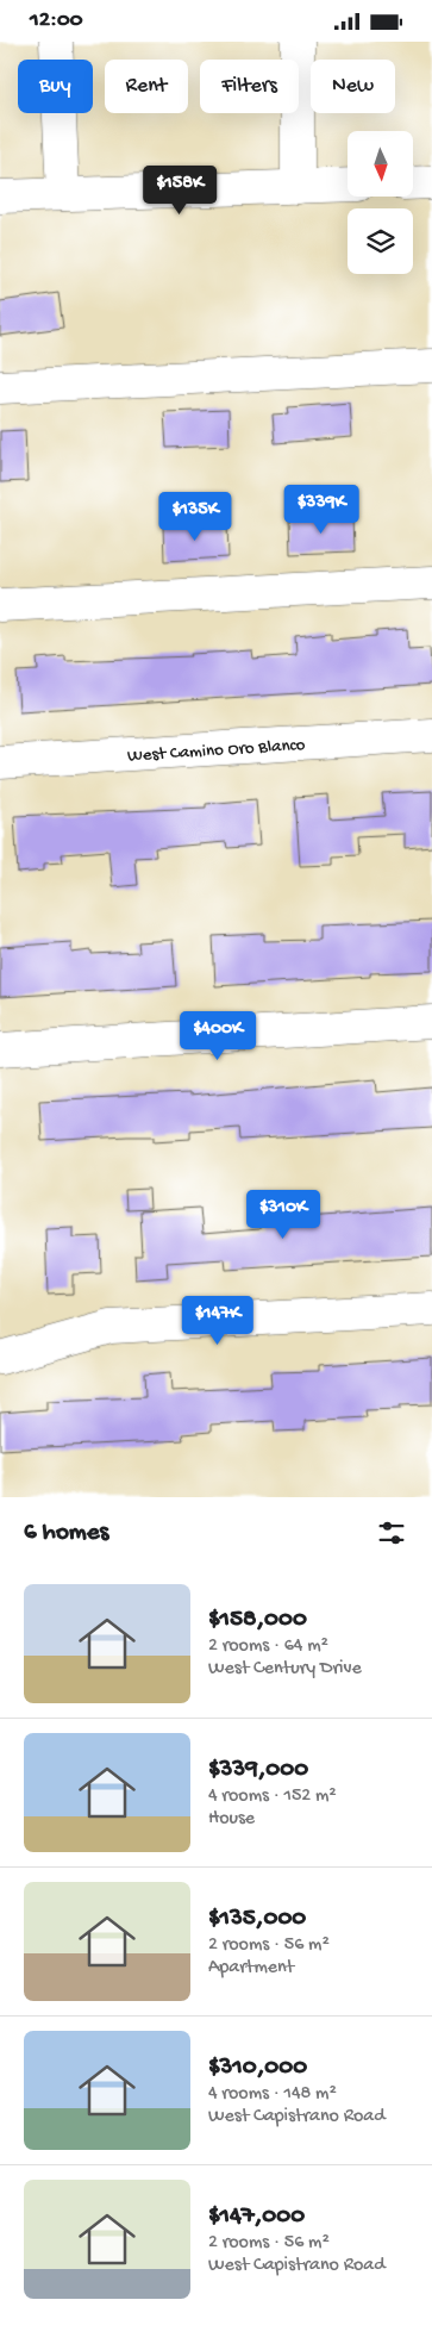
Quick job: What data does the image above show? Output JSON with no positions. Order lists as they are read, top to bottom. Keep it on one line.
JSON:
{"streets":{"street":["West Camino Oro Blanco"]},"north":"bottom","page":{"status":"12:00","chip":["Buy","Rent","Filters","New"],"price":["$158K","$339K","$135K","$400K","$310K","$147K"],"heading":"6 homes","list":[{"name":"$158,000","note":"2 rooms · 64 m² · West Century Drive"},{"name":"$339,000","note":"4 rooms · 152 m² · House"},{"name":"$135,000","note":"2 rooms · 56 m² · Apartment"},{"name":"$310,000","note":"4 rooms · 148 m² · West Capistrano Road"},{"name":"$147,000","note":"2 rooms · 56 m² · West Capistrano Road"}]}}
